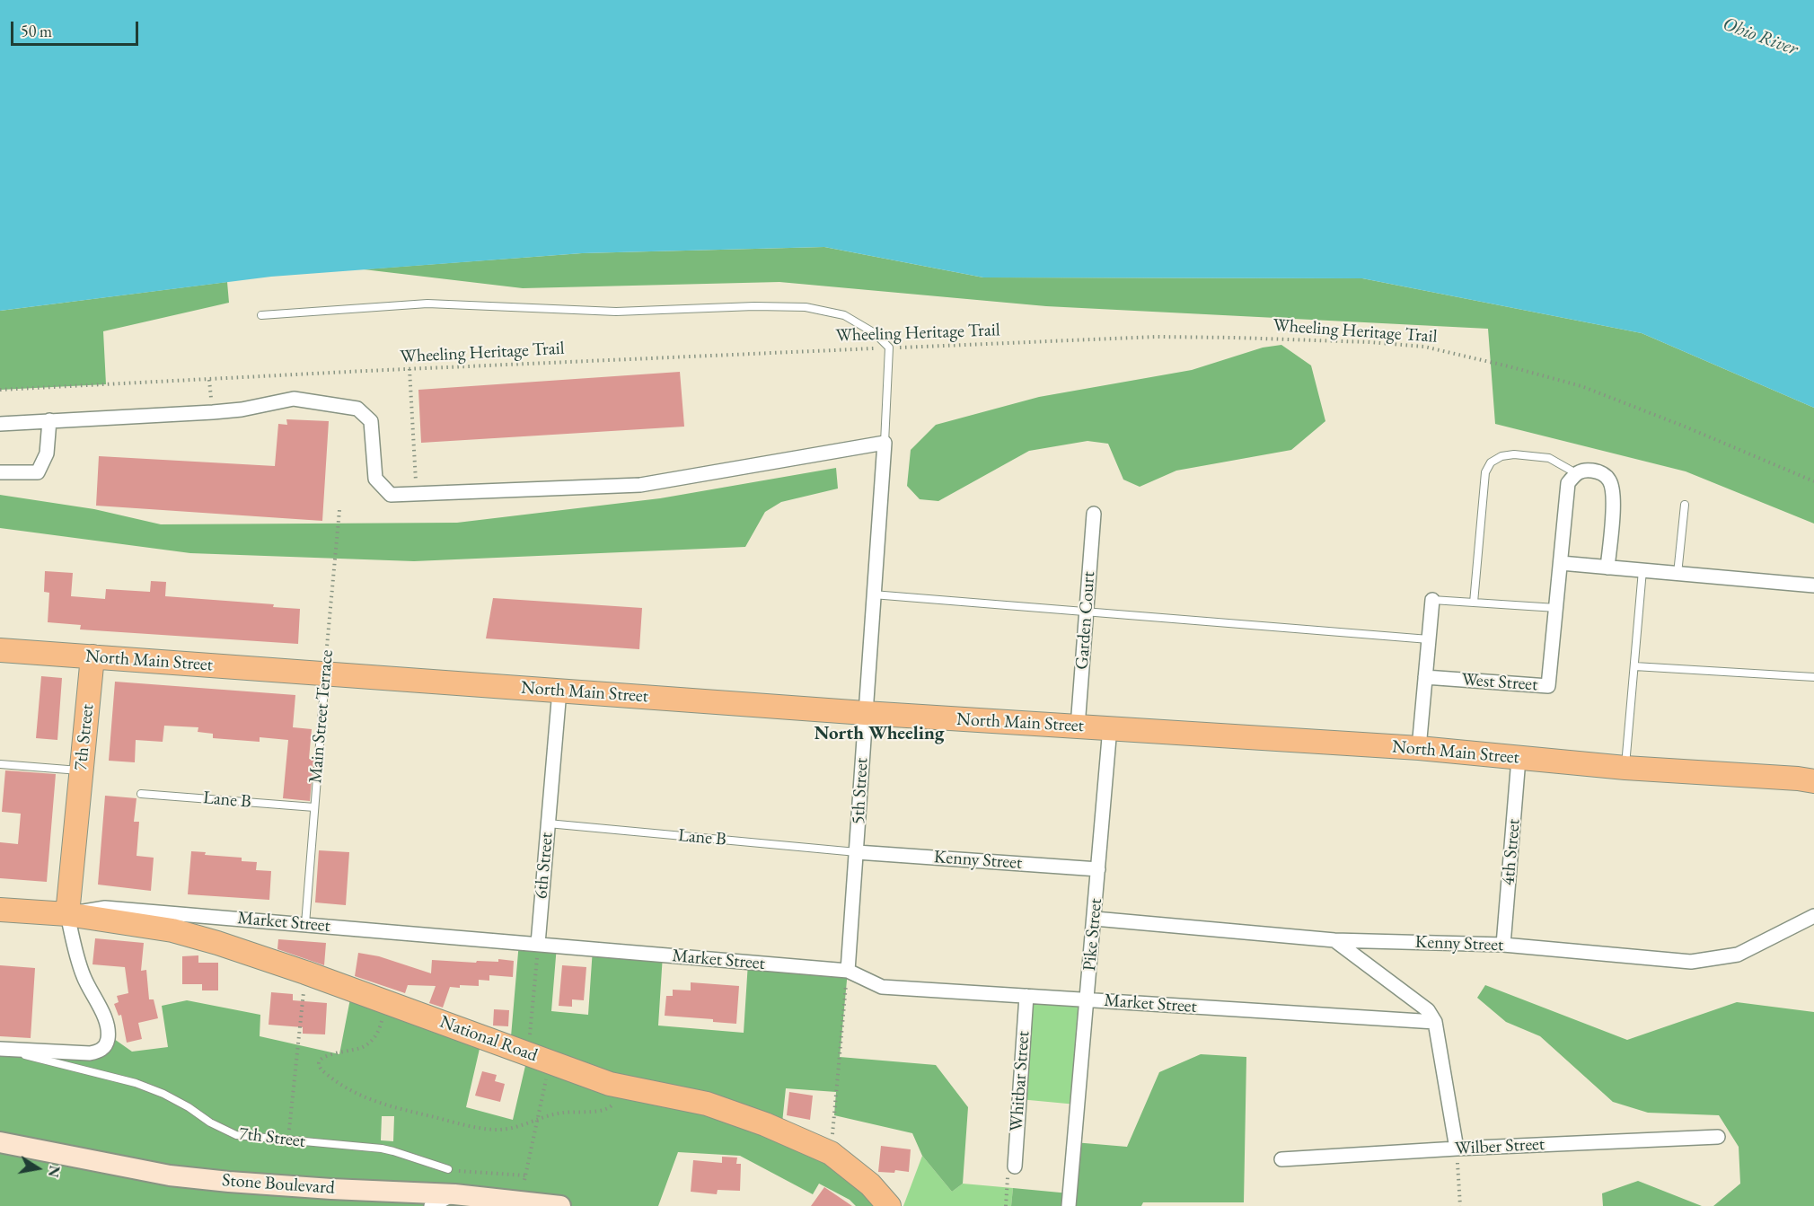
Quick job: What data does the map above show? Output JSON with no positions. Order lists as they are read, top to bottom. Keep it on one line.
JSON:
{"streets":{"main road":["North Main Street","7th Street","Market Street","National Road"],"street":["Garden Court","West Street","5th Street","4th Street","Kenny Street","6th Street","Pike Street","Whitbar Street","Wilber Street","Stone Boulevard"],"lane":["Main Street Terrace","Lane B"],"path":["Wheeling Heritage Trail"]},"crossings":[["Garden Court","North Main Street"],["North Main Street","Main Street Terrace"],["North Main Street","7th Street"],["North Main Street","5th Street"],["North Main Street","4th Street"],["North Main Street","6th Street"],["North Main Street","Pike Street"],["Main Street Terrace","Lane B"],["Main Street Terrace","Market Street"],["7th Street","Market Street"],["7th Street","National Road"],["5th Street","Lane B"],["5th Street","Kenny Street"],["5th Street","Market Street"],["Lane B","Kenny Street"],["Lane B","6th Street"],["4th Street","Kenny Street"],["Kenny Street","Pike Street"],["6th Street","Market Street"],["Market Street","Pike Street"],["Market Street","National Road"],["Market Street","Whitbar Street"]],"districts":["North Wheeling"],"water":["Ohio River"],"scale_bar":"50 m","north":"right"}
